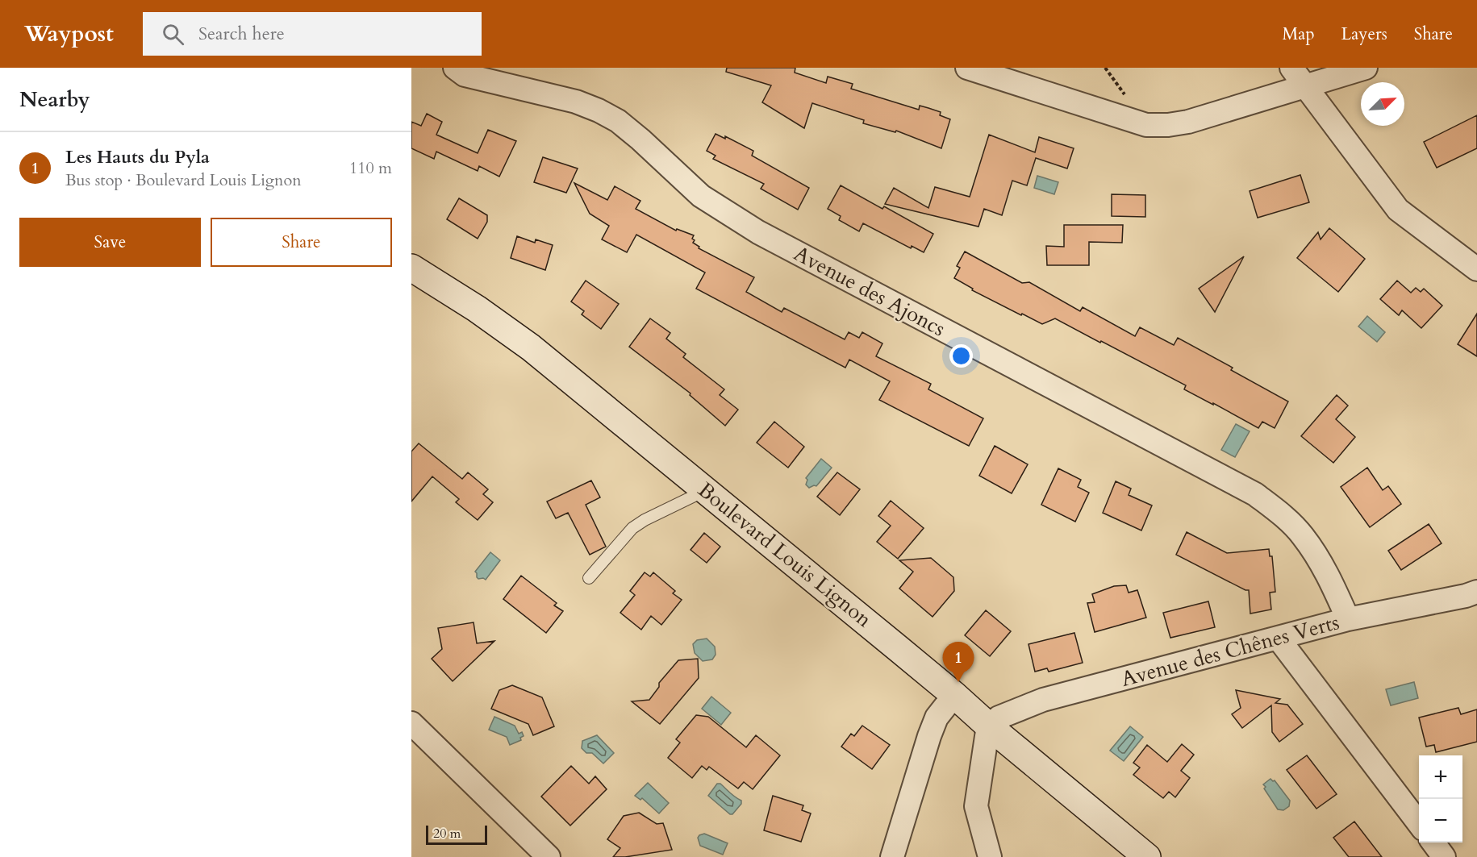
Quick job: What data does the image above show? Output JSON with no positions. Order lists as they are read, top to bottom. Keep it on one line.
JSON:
{"streets":{"main road":["Boulevard Louis Lignon"],"street":["Avenue des Ajoncs","Avenue des Chênes Verts"]},"crossings":[["Avenue des Ajoncs","Avenue des Chênes Verts"],["Boulevard Louis Lignon","Avenue des Chênes Verts"]],"scale_bar":"20 m","north":"top right","page":{"header":"Waypost","search":"Search here","nav":["Map","Layers","Share"],"heading":"Nearby","list":[{"mark":"1","name":"Les Hauts du Pyla","note":"Bus stop · Boulevard Louis Lignon","value":"110 m"}],"buttons":["Save","Share"],"pins":"1","map_buttons":["+","−"],"scale":"20 m"}}
